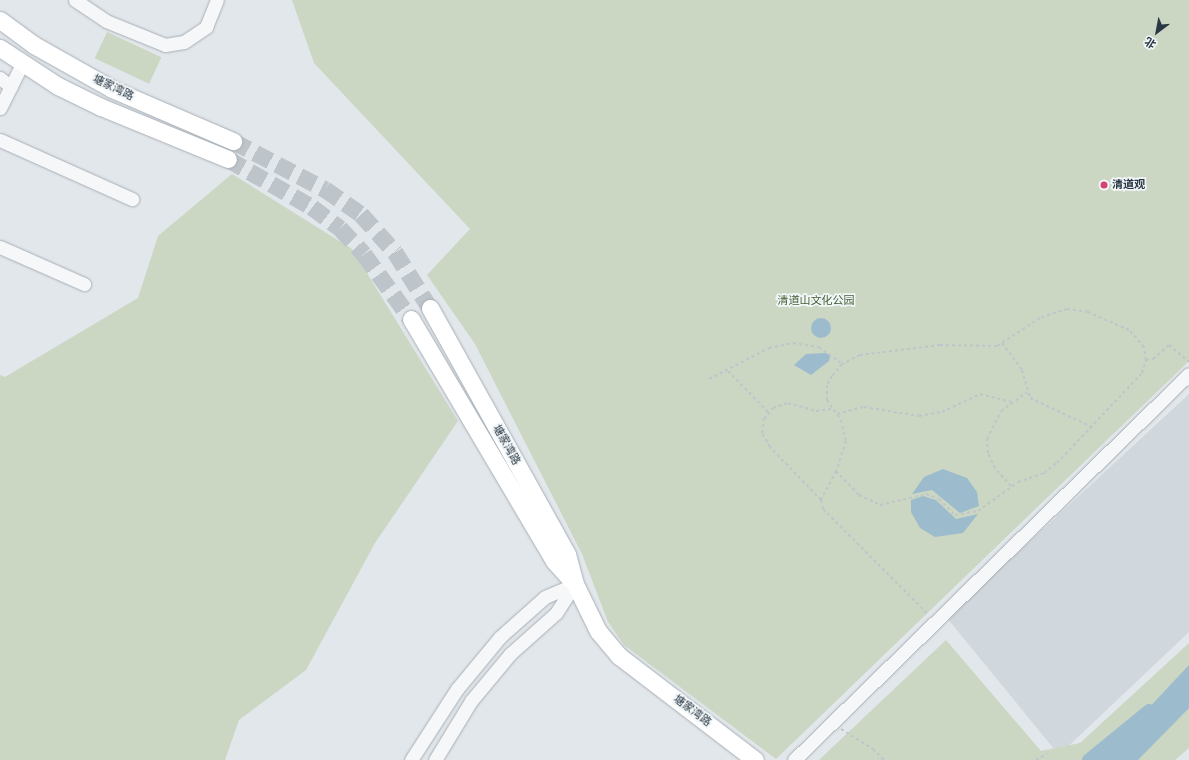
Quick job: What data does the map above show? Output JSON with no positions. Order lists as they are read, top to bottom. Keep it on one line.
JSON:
{"streets":{"main road":["塘家湾路"]},"parks":["清道山文化公园"],"places":["清道观"],"north":"bottom left"}
